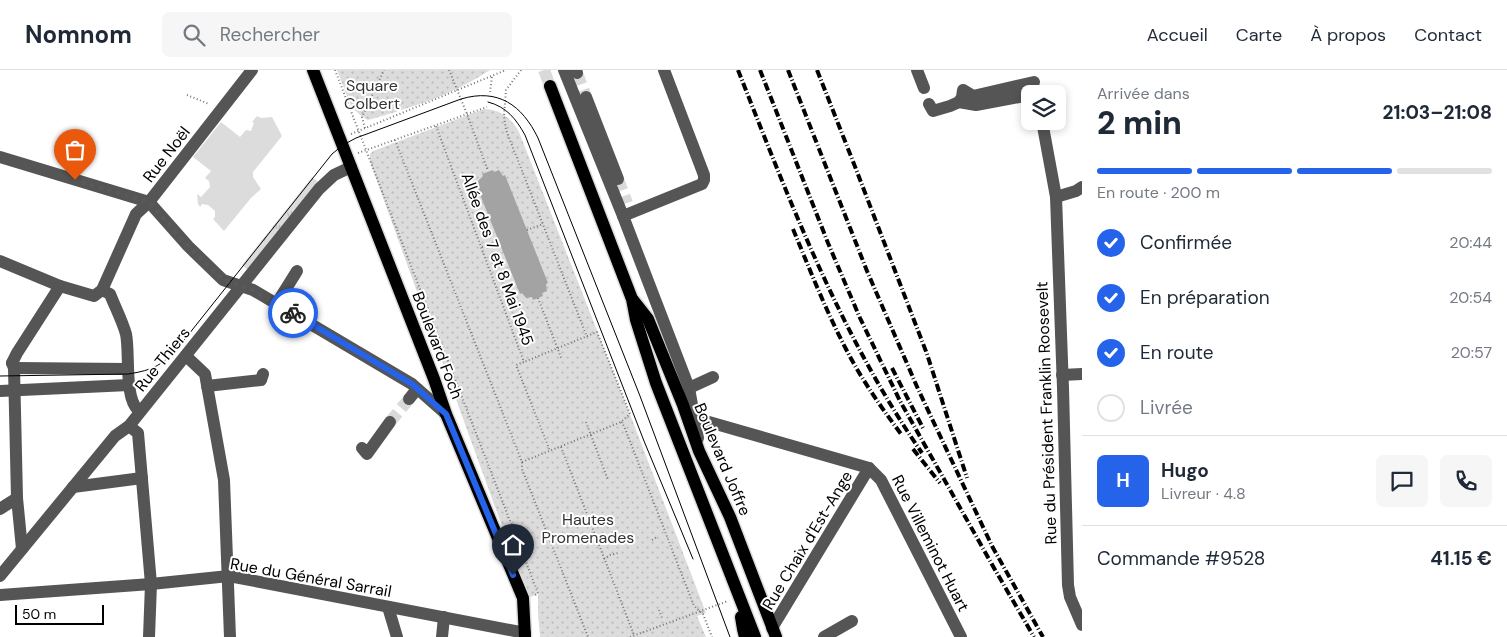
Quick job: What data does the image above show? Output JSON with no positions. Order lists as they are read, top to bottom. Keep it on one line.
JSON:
{"streets":{"main road":["Boulevard Foch","Boulevard Joffre"],"street":["Rue Noël","Rue Thiers","Rue du Président Franklin Roosevelt","Rue Chaix d'Est-Ange","Rue Villeminot Huart","Rue du Général Sarrail"],"path":["Allée des 7 et 8 Mai 1945"]},"crossings":[["Boulevard Foch","Rue Thiers"],["Boulevard Foch","Rue du Général Sarrail"],["Boulevard Joffre","Rue Chaix d'Est-Ange"],["Rue Chaix d'Est-Ange","Rue Villeminot Huart"]],"parks":["Square Colbert","Hautes Promenades"],"scale_bar":"50 m","page":{"header":"Nomnom","search":"Rechercher","nav":["Accueil","Carte","À propos","Contact"],"heading":["2 min","Arrivée dans","21:03–21:08"],"panel":["Hugo","Livreur · 4.8","Commande #9528","41.15 €"],"bar":"En route · 200 m","list":[["Confirmée","20:44"],["En préparation","20:54"],["En route","20:57"],"Livrée"],"round":"H","scale":"50 m"}}
